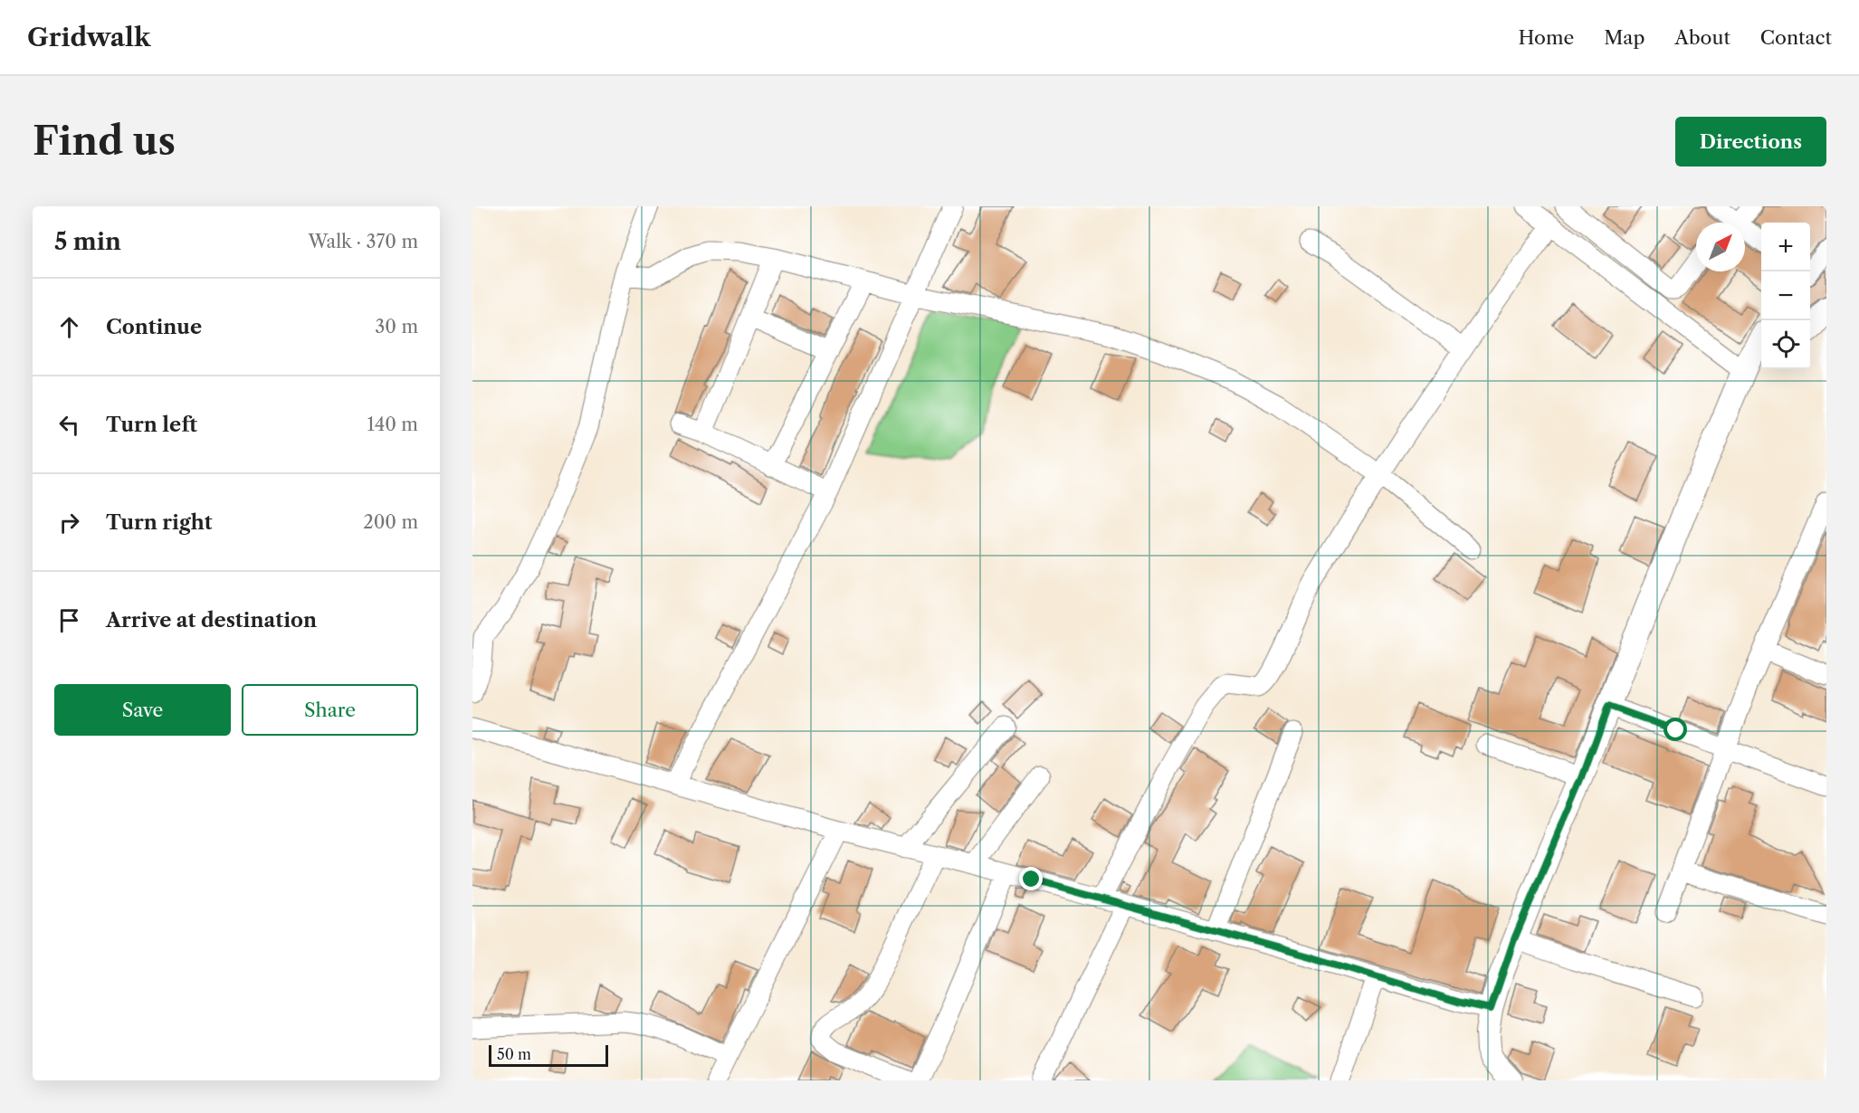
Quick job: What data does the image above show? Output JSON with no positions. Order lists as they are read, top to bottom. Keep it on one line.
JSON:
{"scale_bar":"50 m","north":"top right","page":{"header":"Gridwalk","nav":["Home","Map","About","Contact"],"buttons":["Directions",["Save","Share"]],"title":"Find us","heading":["5 min","Walk · 370 m"],"map_buttons":["+","−"],"list":[["Continue","30 m"],["Turn left","140 m"],["Turn right","200 m"],"Arrive at destination"],"scale":"50 m"}}
